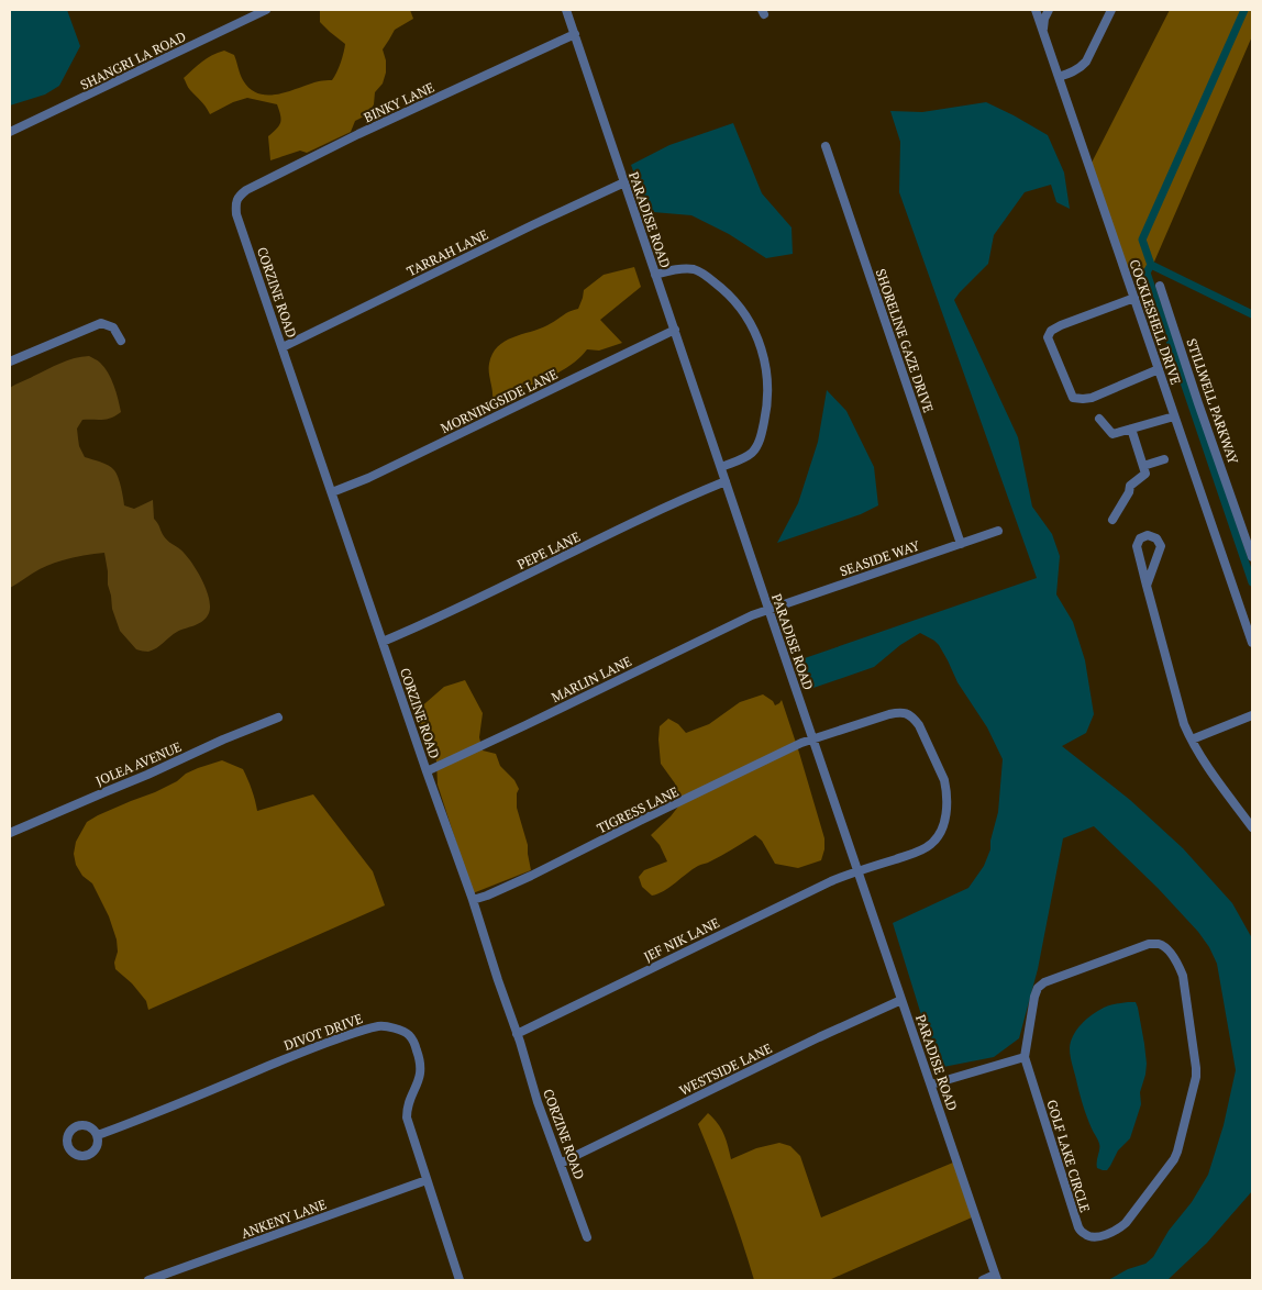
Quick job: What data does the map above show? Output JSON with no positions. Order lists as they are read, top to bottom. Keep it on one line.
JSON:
{"streets":{"street":["SHANGRI LA ROAD","BINKY LANE","PARADISE ROAD","TARRAH LANE","CORZINE ROAD","COCKLESHELL DRIVE","SHORELINE GAZE DRIVE","MORNINGSIDE LANE","STILLWELL PARKWAY","PEPE LANE","SEASIDE WAY","MARLIN LANE","JOLEA AVENUE","TIGRESS LANE","JEF NIK LANE","DIVOT DRIVE","WESTSIDE LANE","GOLF LAKE CIRCLE","ANKENY LANE"]},"crossings":[["BINKY LANE","PARADISE ROAD"],["BINKY LANE","CORZINE ROAD"],["PARADISE ROAD","TARRAH LANE"],["PARADISE ROAD","MORNINGSIDE LANE"],["PARADISE ROAD","PEPE LANE"],["PARADISE ROAD","SEASIDE WAY"],["PARADISE ROAD","MARLIN LANE"],["PARADISE ROAD","TIGRESS LANE"],["PARADISE ROAD","JEF NIK LANE"],["PARADISE ROAD","WESTSIDE LANE"],["TARRAH LANE","CORZINE ROAD"],["CORZINE ROAD","MORNINGSIDE LANE"],["CORZINE ROAD","PEPE LANE"],["CORZINE ROAD","MARLIN LANE"],["CORZINE ROAD","TIGRESS LANE"],["CORZINE ROAD","JEF NIK LANE"],["CORZINE ROAD","WESTSIDE LANE"],["SHORELINE GAZE DRIVE","SEASIDE WAY"],["SEASIDE WAY","MARLIN LANE"],["TIGRESS LANE","JEF NIK LANE"],["DIVOT DRIVE","ANKENY LANE"]]}
